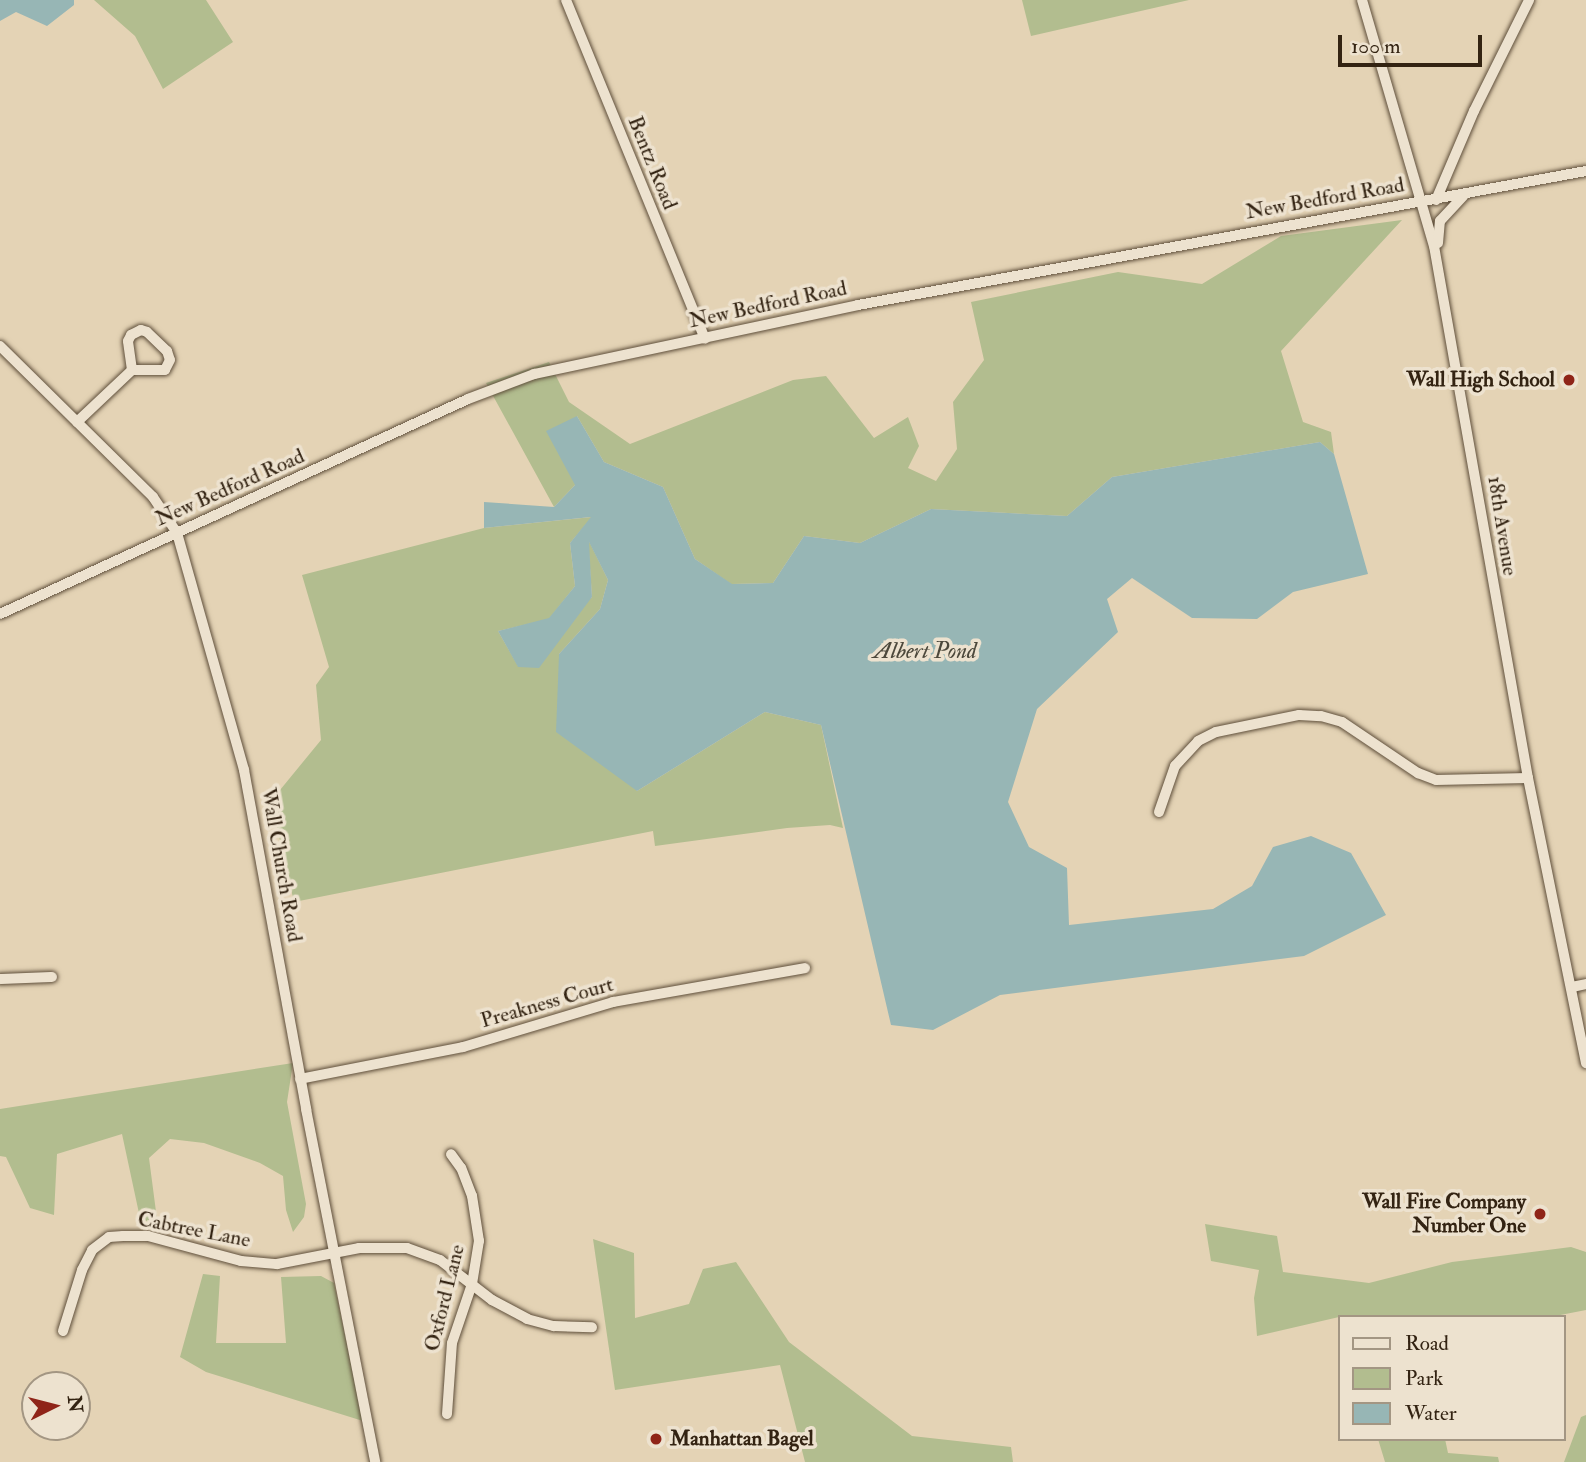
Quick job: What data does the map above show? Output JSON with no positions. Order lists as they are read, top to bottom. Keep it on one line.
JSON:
{"streets":{"street":["Bentz Road","New Bedford Road","18th Avenue","Wall Church Road","Preakness Court","Cabtree Lane","Oxford Lane"]},"crossings":[["Bentz Road","New Bedford Road"],["New Bedford Road","18th Avenue"],["New Bedford Road","Wall Church Road"],["Wall Church Road","Preakness Court"],["Wall Church Road","Cabtree Lane"],["Cabtree Lane","Oxford Lane"]],"water":["Albert Pond"],"places":["Wall High School","Wall Fire Company Number One","Manhattan Bagel"],"legend":["Road","Park","Water"],"scale_bar":"100 m","north":"right"}
